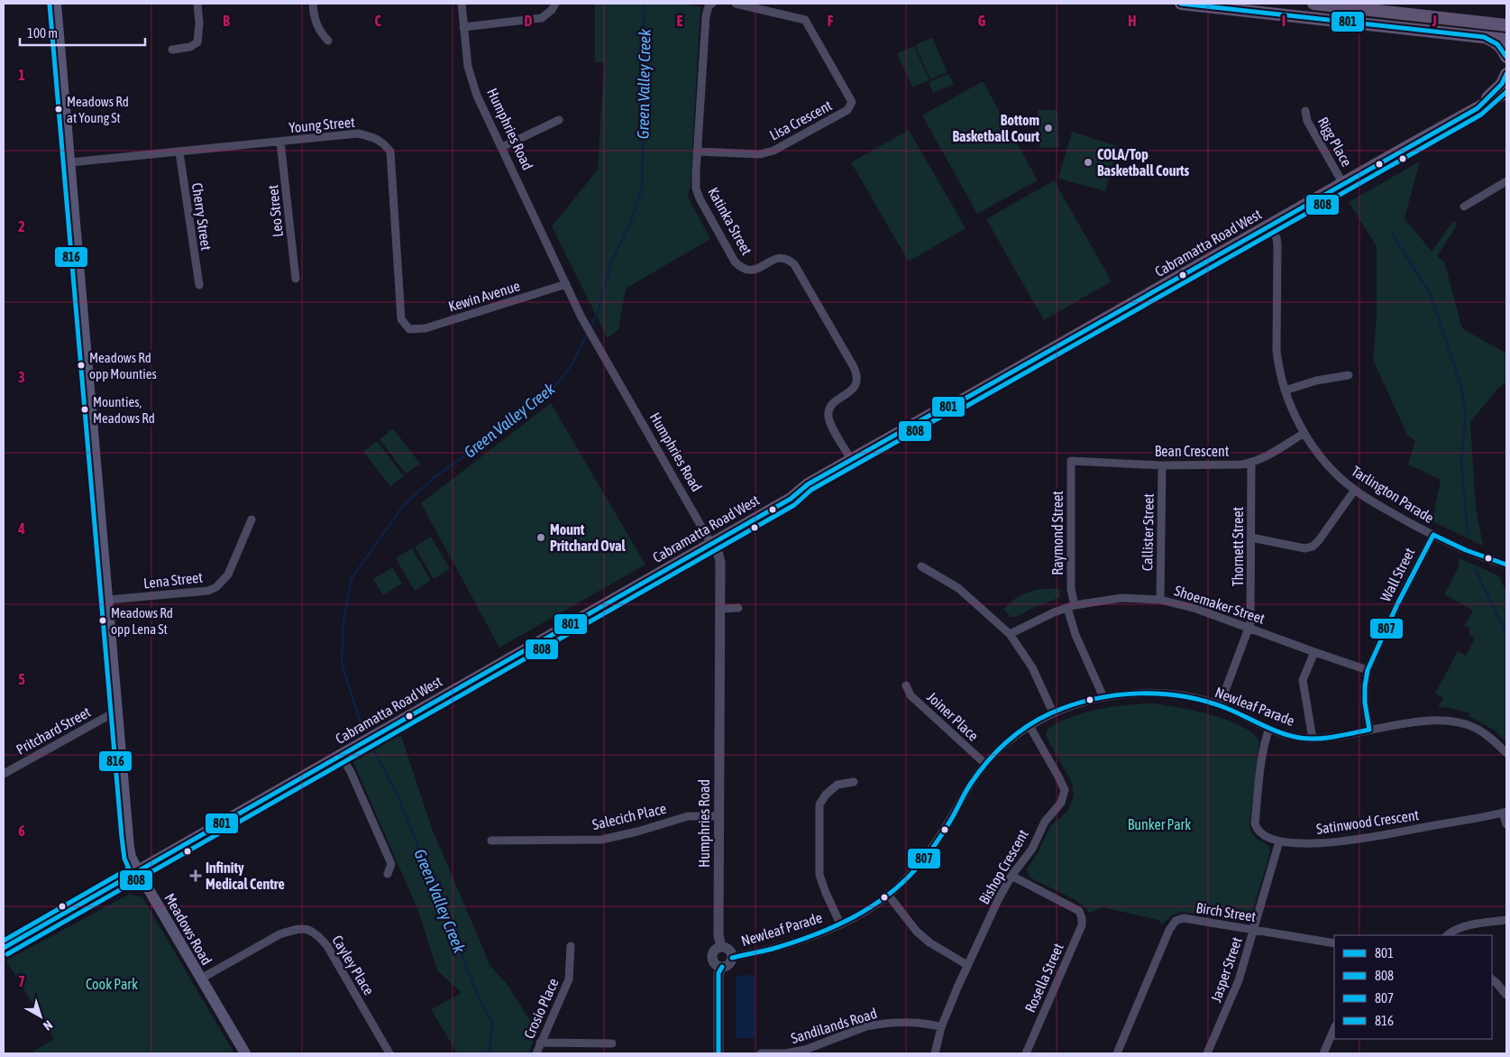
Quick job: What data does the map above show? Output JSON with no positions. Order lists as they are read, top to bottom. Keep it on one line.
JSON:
{"streets":{"main road":["Cabramatta Road West","Meadows Road"],"street":["Lisa Crescent","Young Street","Humphries Road","Rigg Place","Leo Street","Cherry Street","Katinka Street","Kewin Avenue","Bean Crescent","Tarlington Parade","Callister Street","Raymond Street","Thornett Street","Wall Street","Lena Street","Shoemaker Street","Newleaf Parade","Joiner Place","Pritchard Street","Salecich Place","Satinwood Crescent","Bishop Crescent","Birch Street","Cayley Place","Jasper Street","Rosella Street","Crosio Place","Sandilands Road"]},"crossings":[["Lisa Crescent","Katinka Street"],["Young Street","Leo Street"],["Young Street","Cherry Street"],["Young Street","Kewin Avenue"],["Young Street","Meadows Road"],["Humphries Road","Cabramatta Road West"],["Humphries Road","Kewin Avenue"],["Humphries Road","Newleaf Parade"],["Humphries Road","Salecich Place"],["Rigg Place","Cabramatta Road West"],["Katinka Street","Cabramatta Road West"],["Cabramatta Road West","Tarlington Parade"],["Cabramatta Road West","Meadows Road"],["Bean Crescent","Tarlington Parade"],["Bean Crescent","Callister Street"],["Bean Crescent","Raymond Street"],["Bean Crescent","Thornett Street"],["Tarlington Parade","Wall Street"],["Callister Street","Shoemaker Street"],["Raymond Street","Shoemaker Street"],["Raymond Street","Newleaf Parade"],["Thornett Street","Shoemaker Street"],["Thornett Street","Newleaf Parade"],["Wall Street","Shoemaker Street"],["Wall Street","Newleaf Parade"],["Lena Street","Meadows Road"],["Newleaf Parade","Joiner Place"],["Newleaf Parade","Satinwood Crescent"],["Newleaf Parade","Bishop Crescent"],["Pritchard Street","Meadows Road"],["Satinwood Crescent","Jasper Street"],["Bishop Crescent","Rosella Street"],["Bishop Crescent","Sandilands Road"],["Birch Street","Jasper Street"],["Meadows Road","Cayley Place"]],"water":["Green Valley Creek"],"parks":["Bunker Park","Cook Park"],"places":{"other":["Meadows Rd at Young St","Bottom Basketball Court","COLA/Top Basketball Courts","Meadows Rd opp Mounties","Mounties, Meadows Rd","Mount Pritchard Oval","Meadows Rd opp Lena St"],"health":["Infinity Medical Centre"]},"lines":["transit line 801","transit line 816","transit line 808","transit line 807"],"legend":["801","808","807","816"],"scale_bar":"100 m","north":"bottom right","grid":{"columns":["B","C","D","E","F","G","H","I","J"],"rows":["1","2","3","4","5","6","7"]}}
